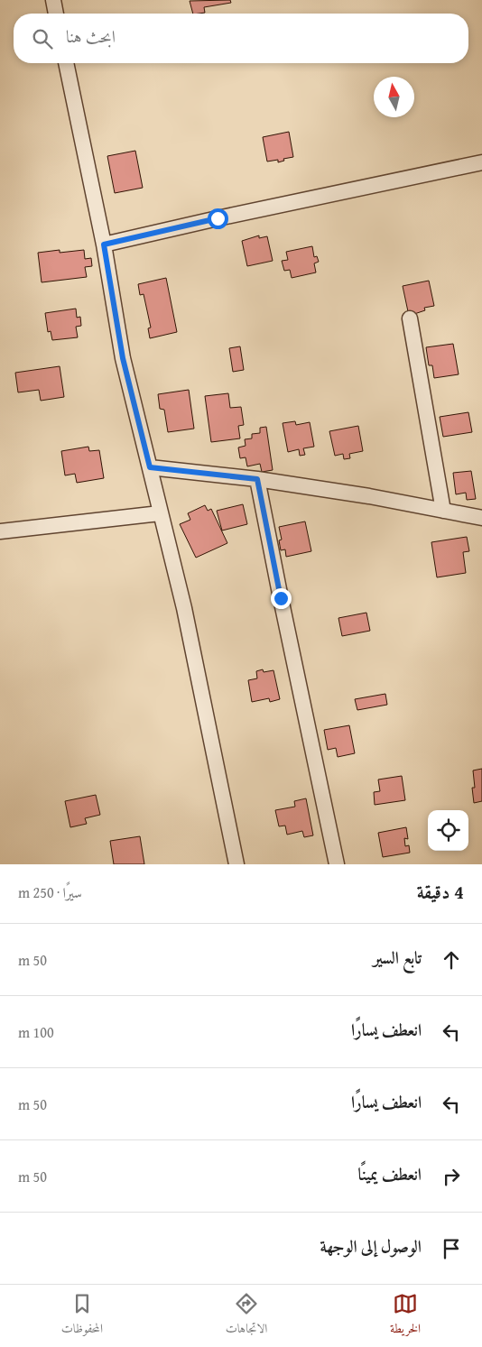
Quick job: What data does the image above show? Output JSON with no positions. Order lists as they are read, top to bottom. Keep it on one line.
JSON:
{"north":"top","page":{"search":"ابحث هنا","heading":["4 دقيقة","سيرًا · 250 m"],"list":[["تابع السير","50 m"],["انعطف يسارًا","100 m"],["انعطف يسارًا","50 m"],["انعطف يمينًا","50 m"],"الوصول إلى الوجهة"],"nav":["الخريطة","الاتجاهات","المحفوظات"]}}
